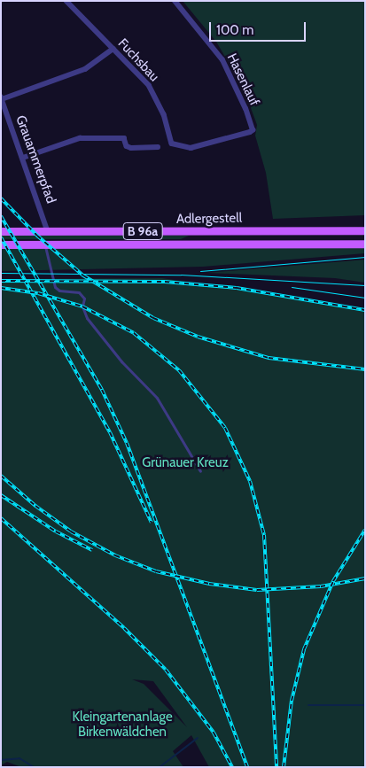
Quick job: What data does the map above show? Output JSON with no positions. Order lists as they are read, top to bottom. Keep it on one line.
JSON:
{"streets":{"main road":["Adlergestell","B 96a"],"street":["Fuchsbau","Hasenlauf","Grauammerpfad"]},"crossings":[["Fuchsbau","Hasenlauf"],["Grauammerpfad","Adlergestell"]],"parks":["Grünauer Kreuz","Kleingartenanlage Birkenwäldchen"],"scale_bar":"100 m"}
